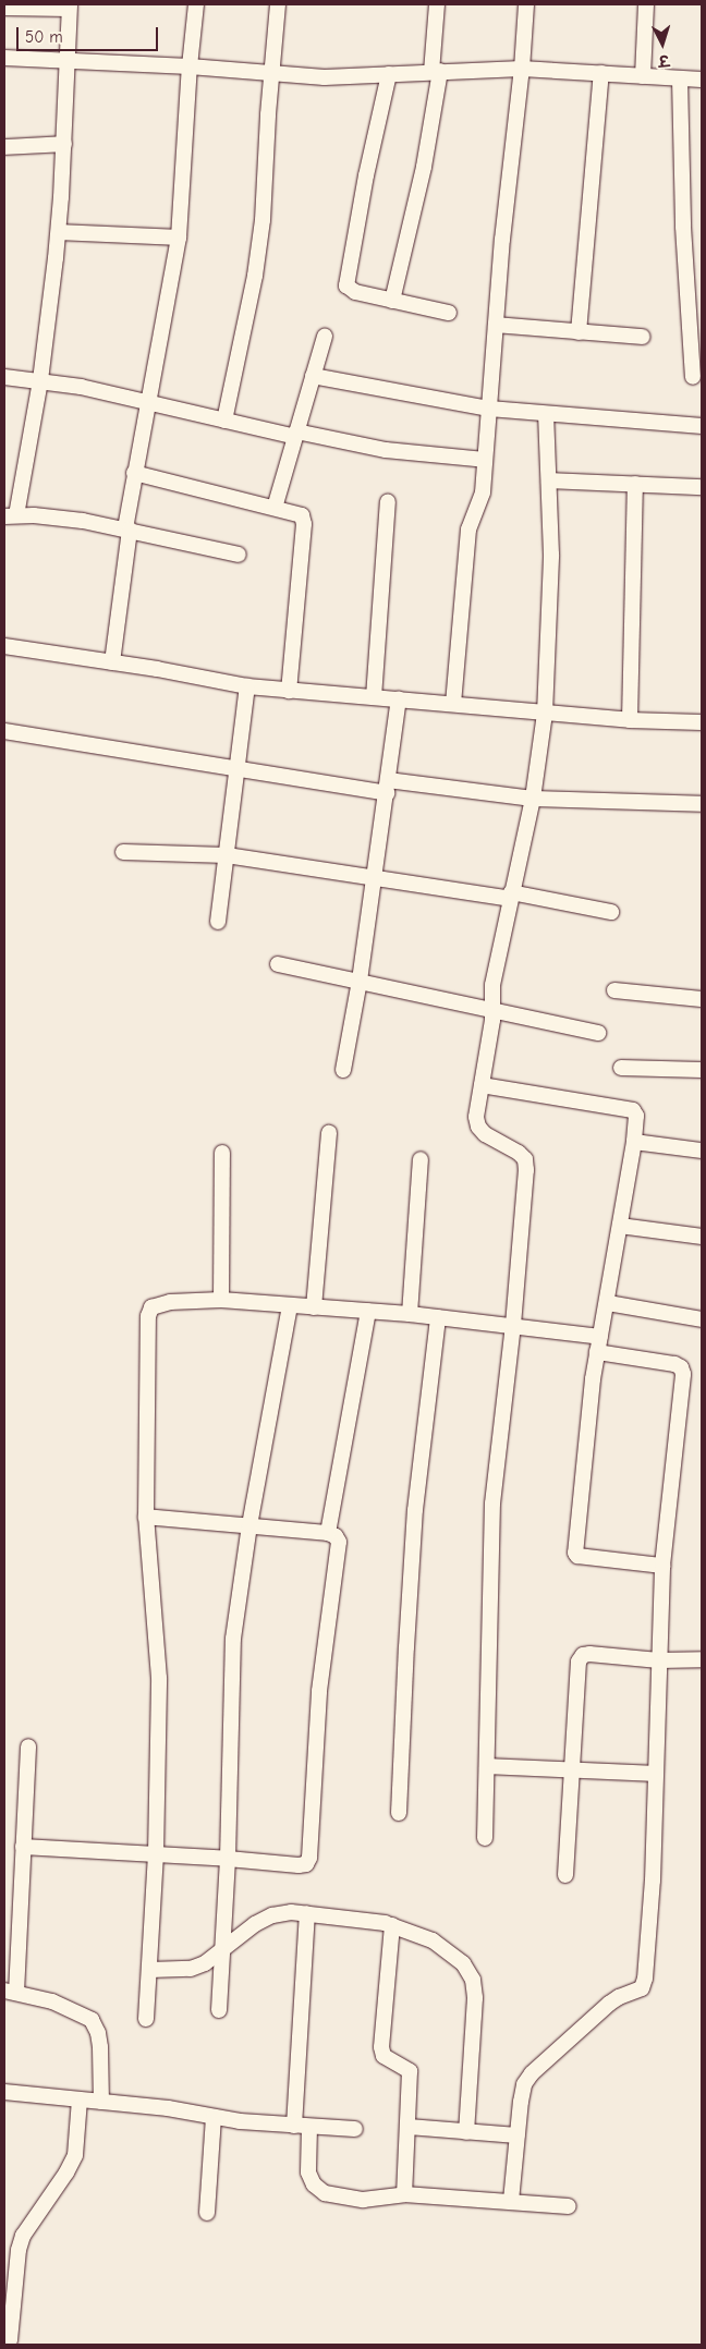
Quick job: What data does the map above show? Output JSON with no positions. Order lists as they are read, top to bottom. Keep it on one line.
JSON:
{"scale_bar":"50 m","north":"bottom"}
